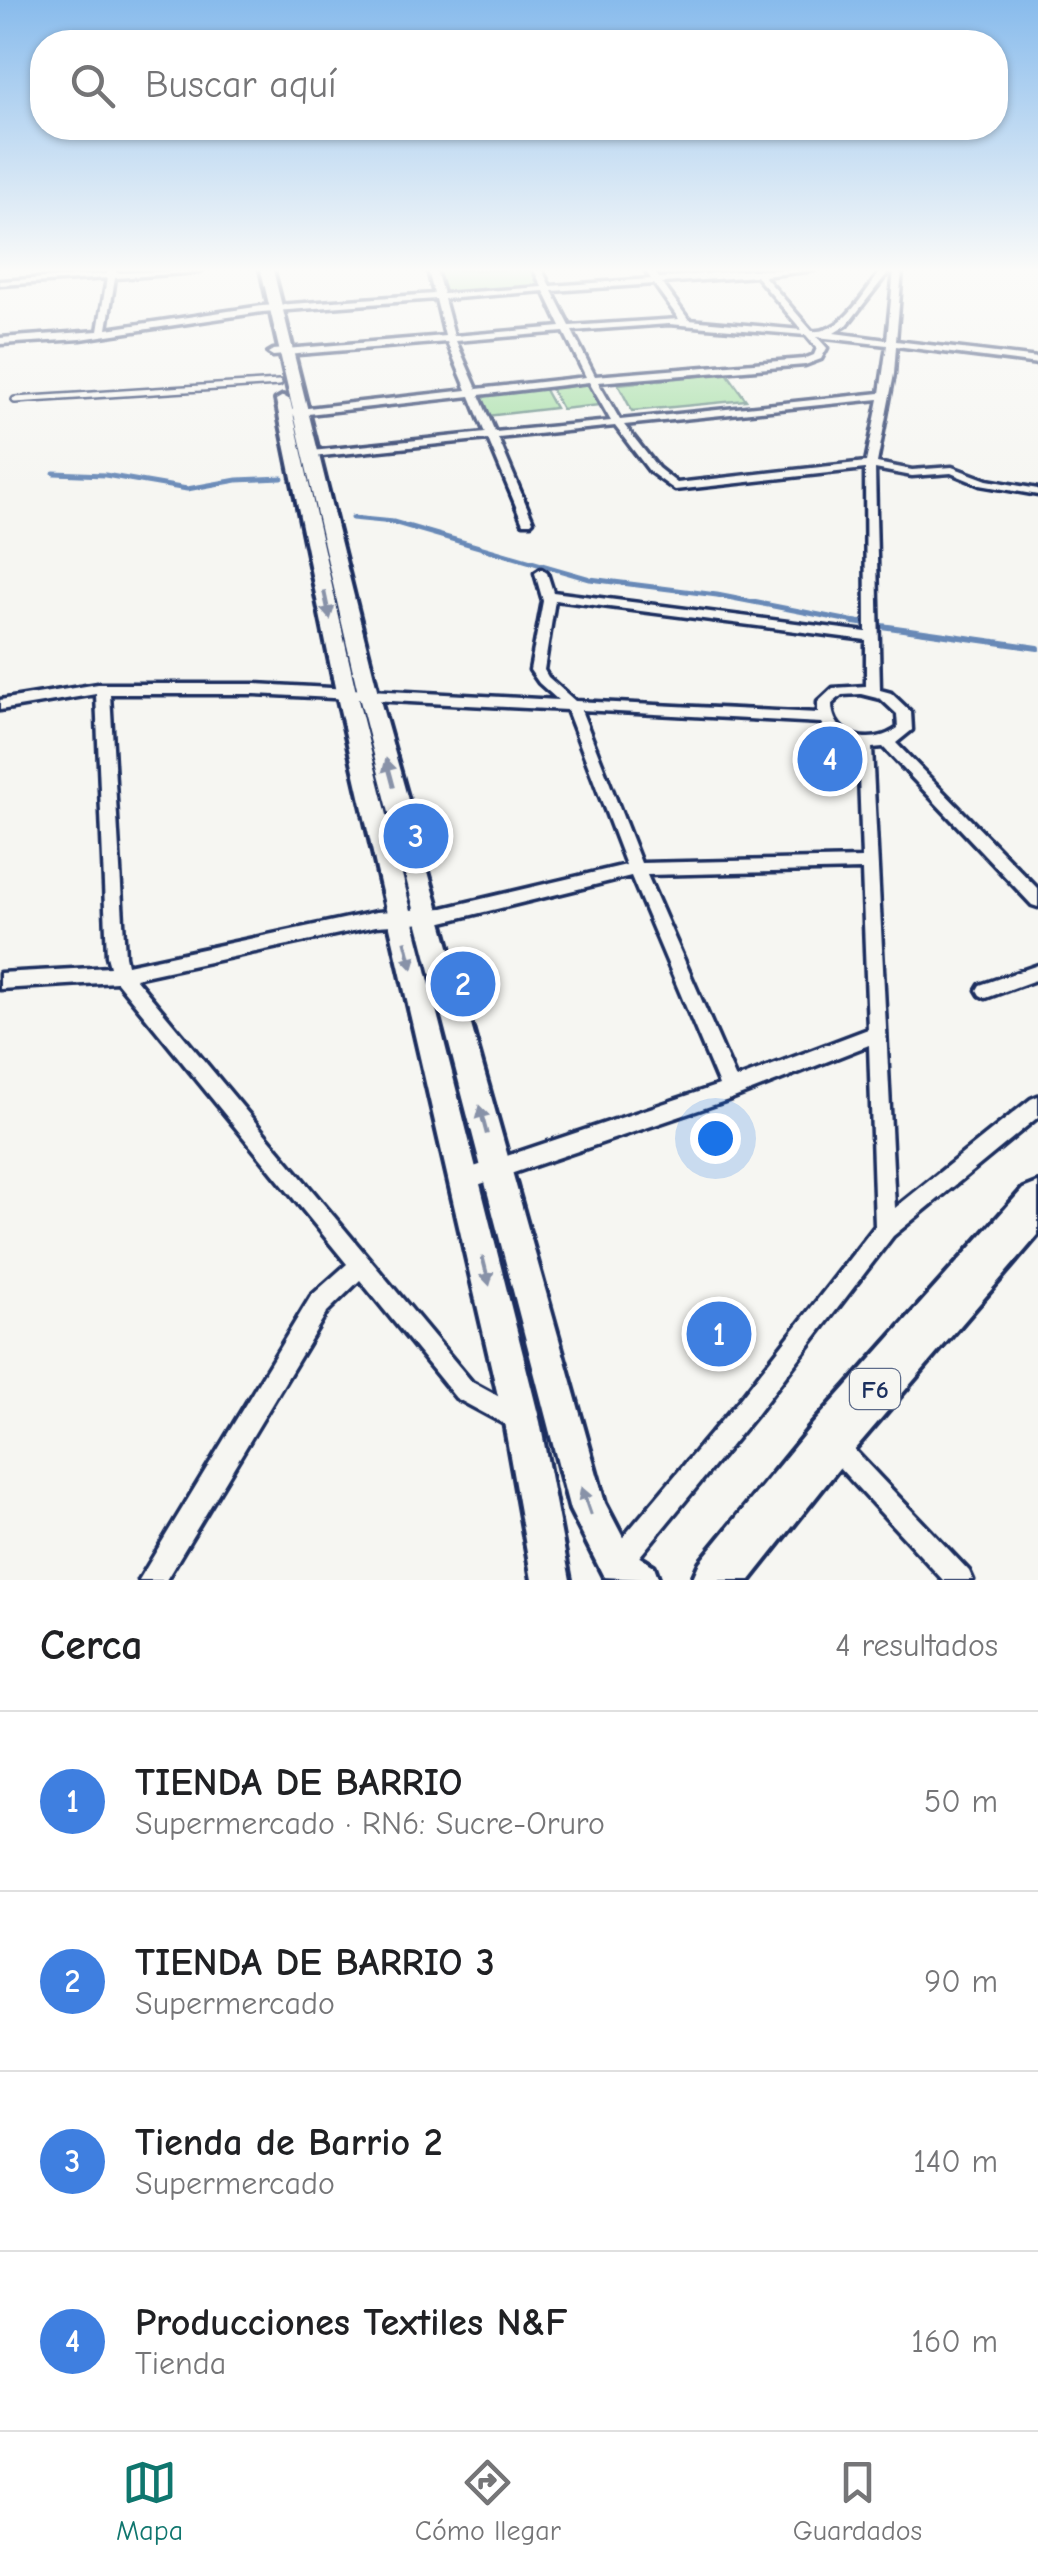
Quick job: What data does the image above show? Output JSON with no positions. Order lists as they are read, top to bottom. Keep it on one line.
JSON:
{"streets":{"highway":["F6"]},"page":{"search":"Buscar aquí","pins":["4","3","2","1"],"heading":["Cerca","4 resultados"],"list":[{"mark":"1","name":"TIENDA DE BARRIO","note":"Supermercado · RN6: Sucre-Oruro","value":"50 m"},{"mark":"2","name":"TIENDA DE BARRIO 3","note":"Supermercado","value":"90 m"},{"mark":"3","name":"Tienda de Barrio 2","note":"Supermercado","value":"140 m"},{"mark":"4","name":"Producciones Textiles N&F","note":"Tienda","value":"160 m"}],"nav":["Mapa","Cómo llegar","Guardados"]}}
